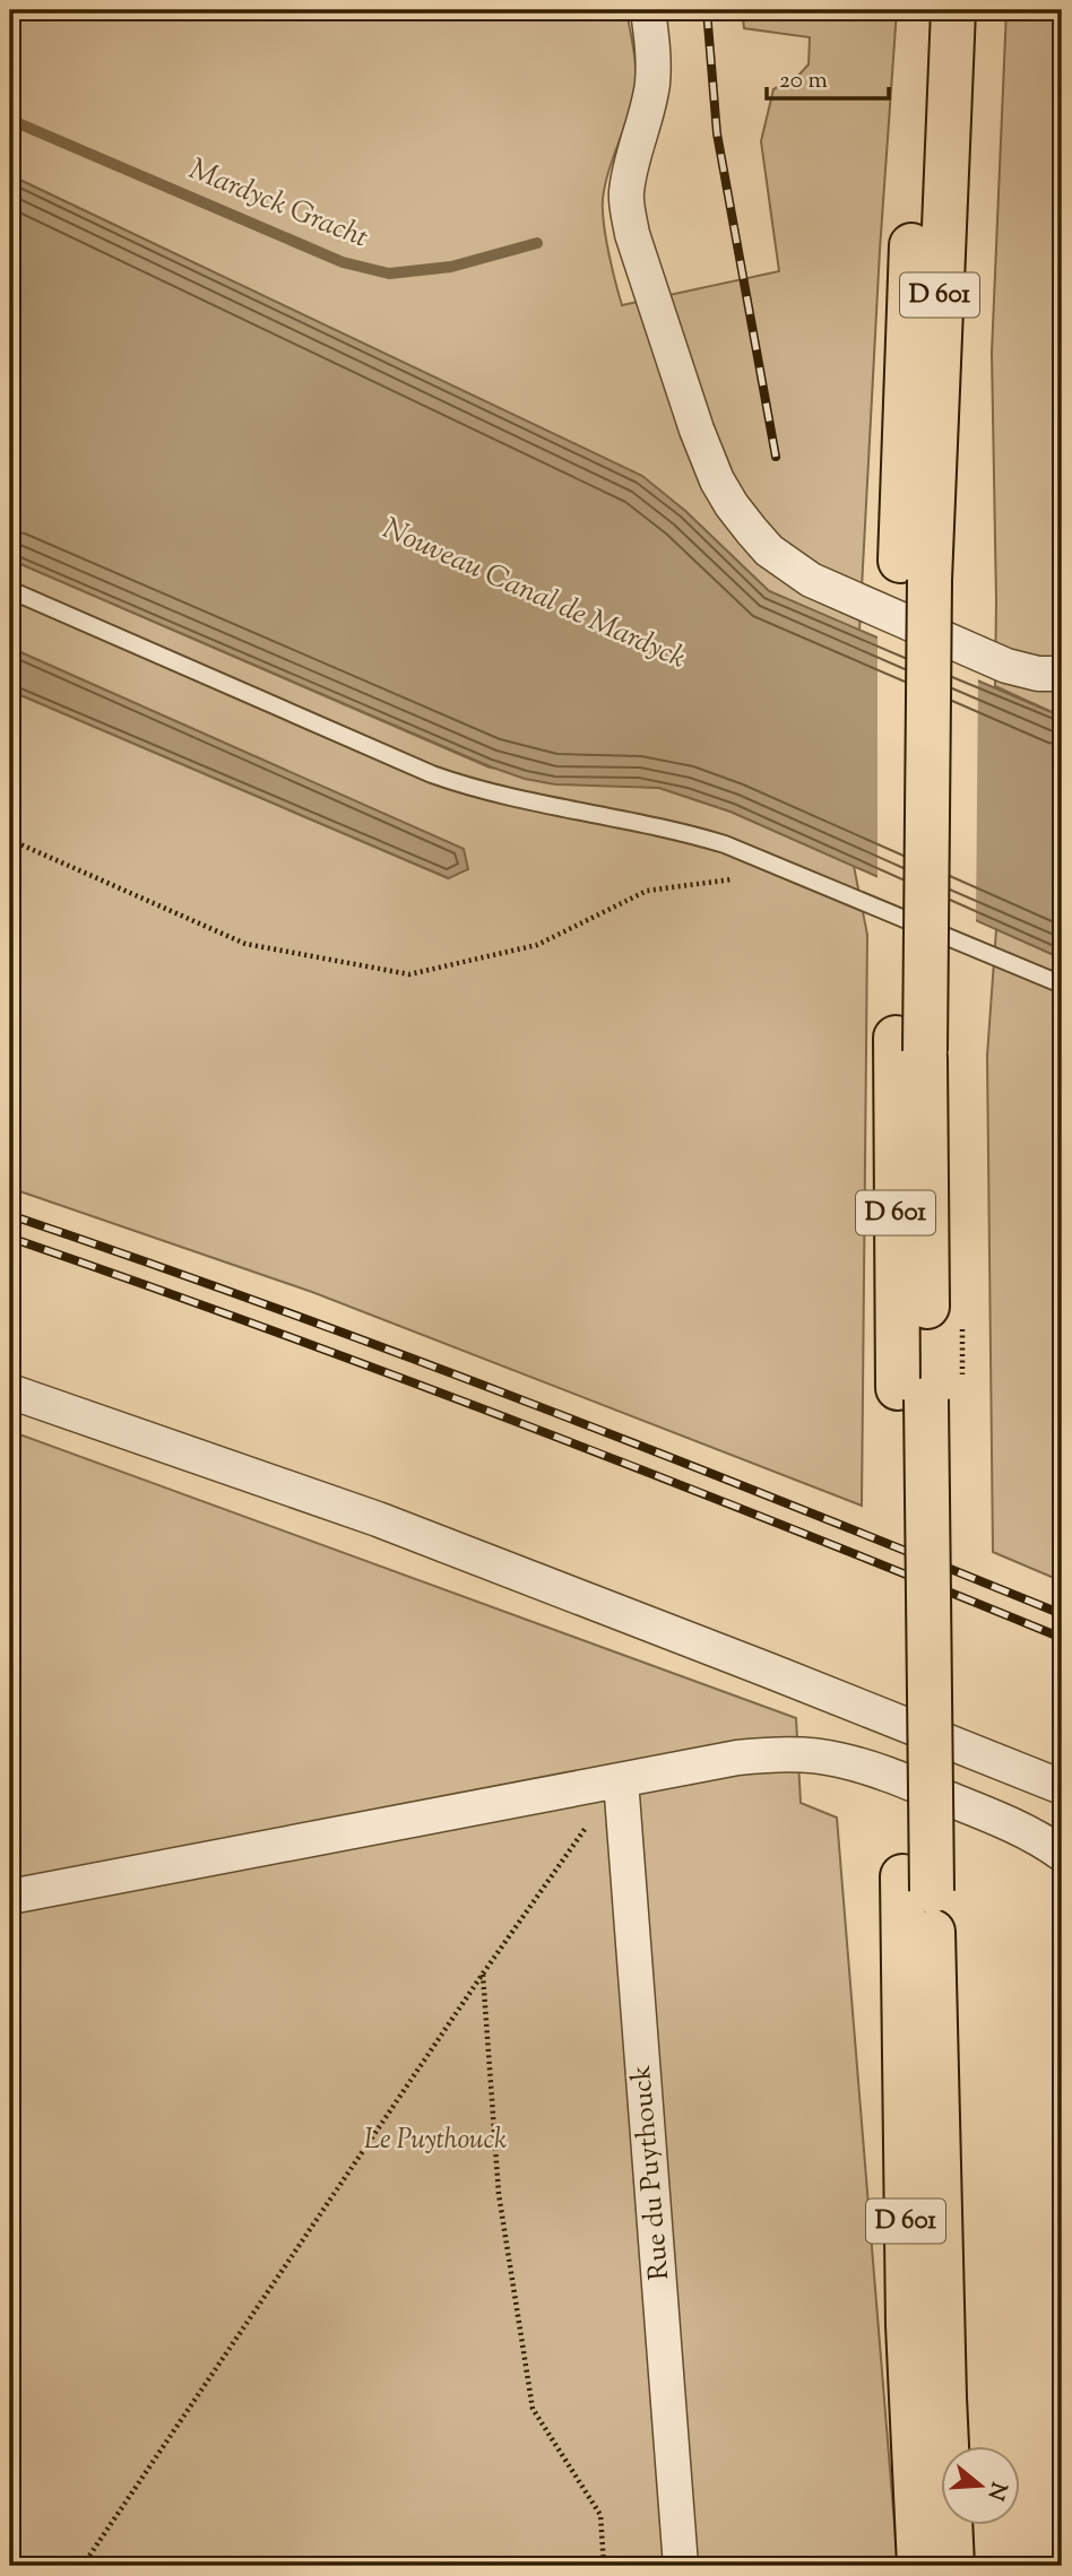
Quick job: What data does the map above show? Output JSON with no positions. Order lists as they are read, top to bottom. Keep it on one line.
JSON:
{"streets":{"main road":["D 601"],"street":["Rue du Puythouck"]},"water":["Mardyck Gracht","Nouveau Canal de Mardyck"],"parks":["Le Puythouck"],"scale_bar":"20 m","north":"right"}
